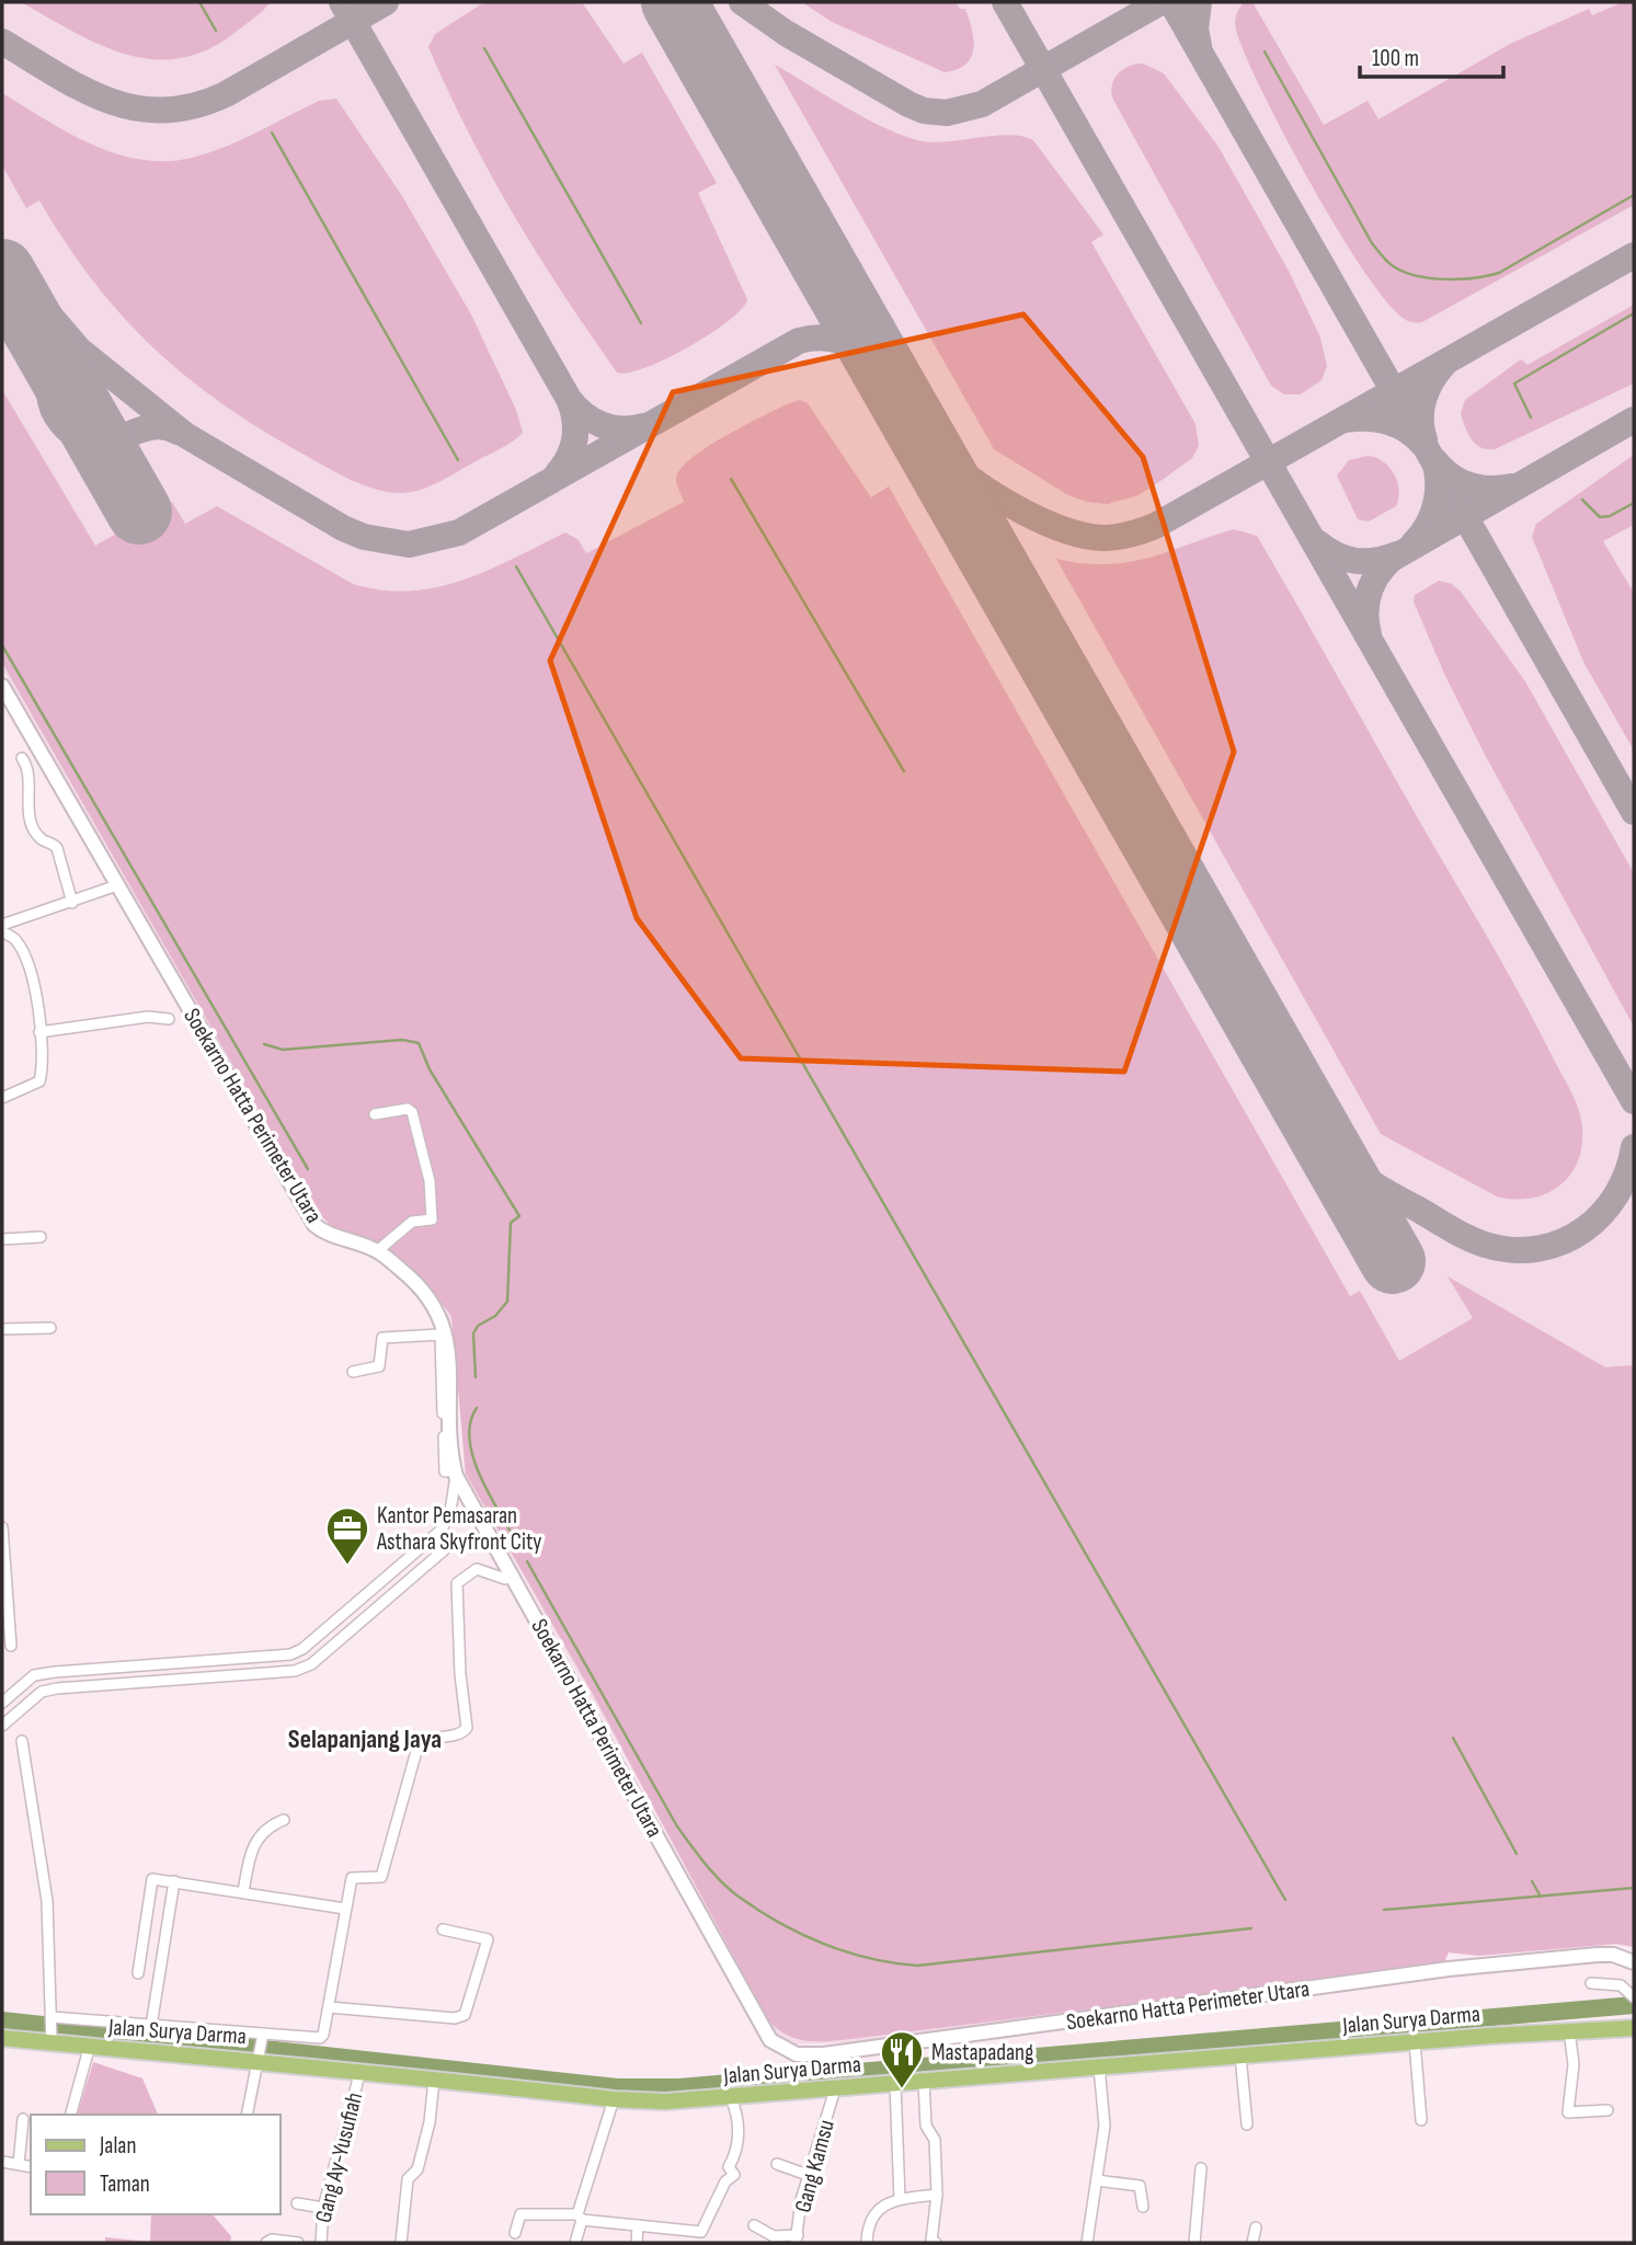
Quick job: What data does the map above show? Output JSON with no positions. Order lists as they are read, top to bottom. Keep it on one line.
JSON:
{"streets":{"main road":["Soekarno Hatta Perimeter Utara","Jalan Surya Darma"],"street":["Gang Ay-Yusufiah","Gang Kamsu"]},"crossings":[["Jalan Surya Darma","Gang Ay-Yusufiah"],["Jalan Surya Darma","Gang Kamsu"]],"districts":["Selapanjang Jaya"],"places":{"office":["Kantor Pemasaran Asthara Skyfront City"],"restaurant":["Mastapadang"]},"legend":["Jalan","Taman"],"scale_bar":"100 m"}
